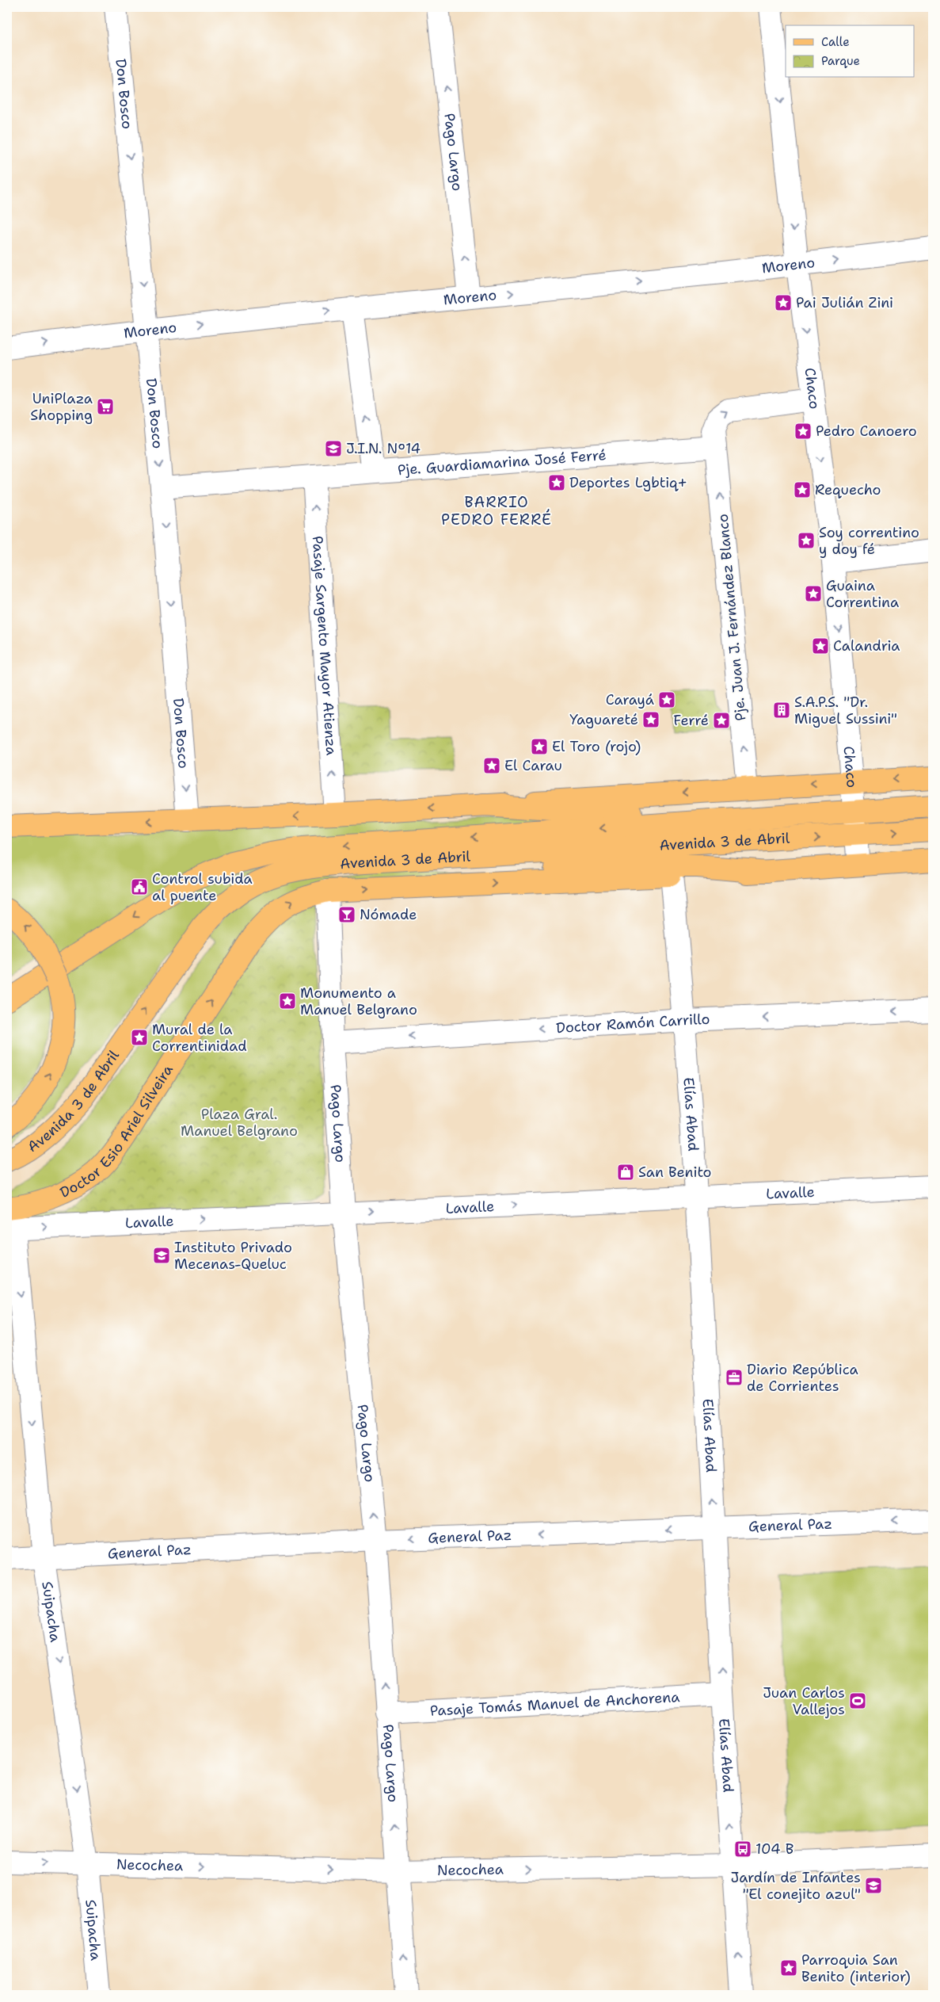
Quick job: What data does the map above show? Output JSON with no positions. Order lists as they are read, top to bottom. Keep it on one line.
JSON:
{"streets":{"main road":["Avenida 3 de Abril","Doctor Esio Ariel Silveira"],"street":["Don Bosco","Pago Largo","Moreno","Chaco","Pje. Guardiamarina José Ferré","Pje. Juan J. Fernández Blanco","Pasaje Sargento Mayor Atienza","Doctor Ramón Carrillo","Elías Abad","Lavalle","General Paz","Suipacha","Pasaje Tomás Manuel de Anchorena","Necochea"]},"crossings":[["Don Bosco","Moreno"],["Don Bosco","Pje. Guardiamarina José Ferré"],["Pago Largo","Moreno"],["Pago Largo","Avenida 3 de Abril"],["Pago Largo","Doctor Ramón Carrillo"],["Pago Largo","Doctor Esio Ariel Silveira"],["Pago Largo","Lavalle"],["Pago Largo","General Paz"],["Pago Largo","Pasaje Tomás Manuel de Anchorena"],["Pago Largo","Necochea"],["Moreno","Chaco"],["Chaco","Avenida 3 de Abril"],["Pje. Guardiamarina José Ferré","Pje. Juan J. Fernández Blanco"],["Pje. Guardiamarina José Ferré","Pasaje Sargento Mayor Atienza"],["Avenida 3 de Abril","Elías Abad"],["Avenida 3 de Abril","Doctor Esio Ariel Silveira"],["Doctor Ramón Carrillo","Elías Abad"],["Elías Abad","Lavalle"],["Elías Abad","General Paz"],["Elías Abad","Pasaje Tomás Manuel de Anchorena"],["Elías Abad","Necochea"],["Lavalle","Suipacha"],["General Paz","Suipacha"],["Suipacha","Necochea"]],"one_way":["Don Bosco","Pago Largo","Moreno","Chaco","Pje. Juan J. Fernández Blanco","Pasaje Sargento Mayor Atienza","Doctor Ramón Carrillo","Elías Abad","Doctor Esio Ariel Silveira","Lavalle","General Paz","Suipacha","Necochea"],"districts":["BARRIO PEDRO FERRÉ"],"parks":["Plaza Gral. Manuel Belgrano"],"places":{"place":["Pai Julián Zini","Pedro Canoero","Deportes Lgbtiq+","Requecho","Soy correntino y doy fé","Guaina Correntina","Calandria","Carayá","Yaguareté","Ferré","El Toro (rojo)","El Carau","Monumento a Manuel Belgrano","Mural de la Correntinidad","Parroquia San Benito (interior)"],"supermarket":["UniPlaza Shopping"],"school or university":["J.I.N. Nº14","Instituto Privado Mecenas-Queluc","Jardín de Infantes \"El conejito azul\""],"building":["S.A.P.S. \"Dr. Miguel Sussini\""],"public building":["Control subida al puente"],"bar":["Nómade"],"shop":["San Benito"],"office":["Diario República de Corrientes"],"sports":["Juan Carlos Vallejos"],"bus stop":["104 B"]},"legend":["Calle","Parque"]}
